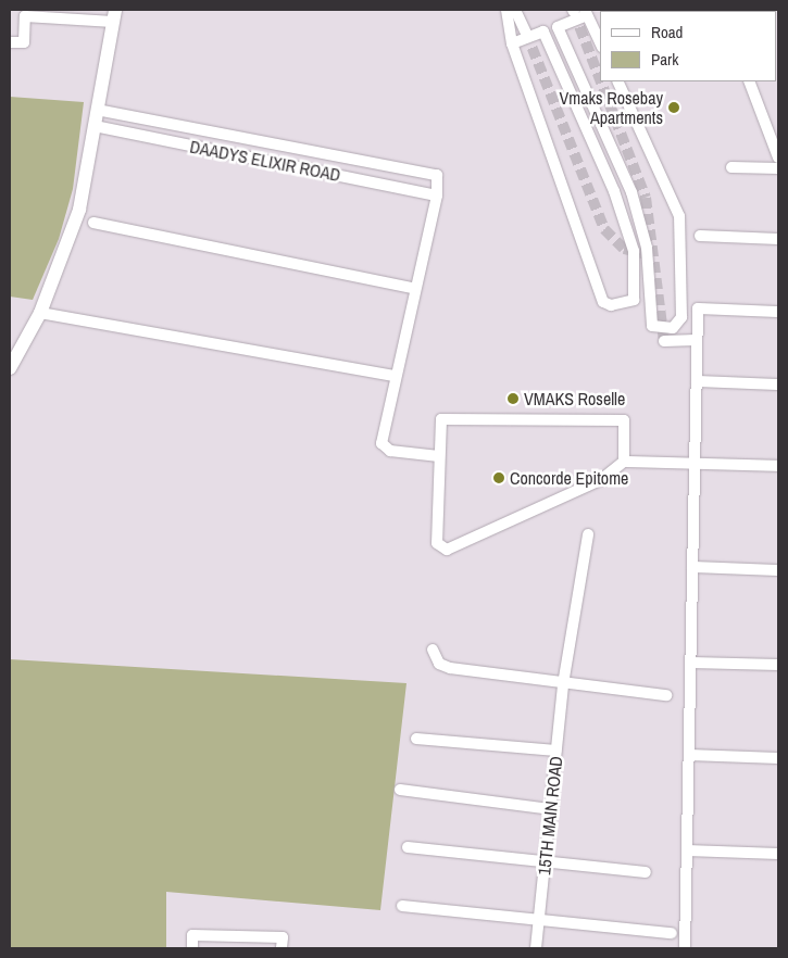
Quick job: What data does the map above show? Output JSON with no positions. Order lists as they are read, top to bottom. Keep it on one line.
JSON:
{"streets":{"street":["DAADYS ELIXIR ROAD","15TH MAIN ROAD"]},"places":["Vmaks Rosebay Apartments","VMAKS Roselle","Concorde Epitome"],"legend":["Road","Park"]}
